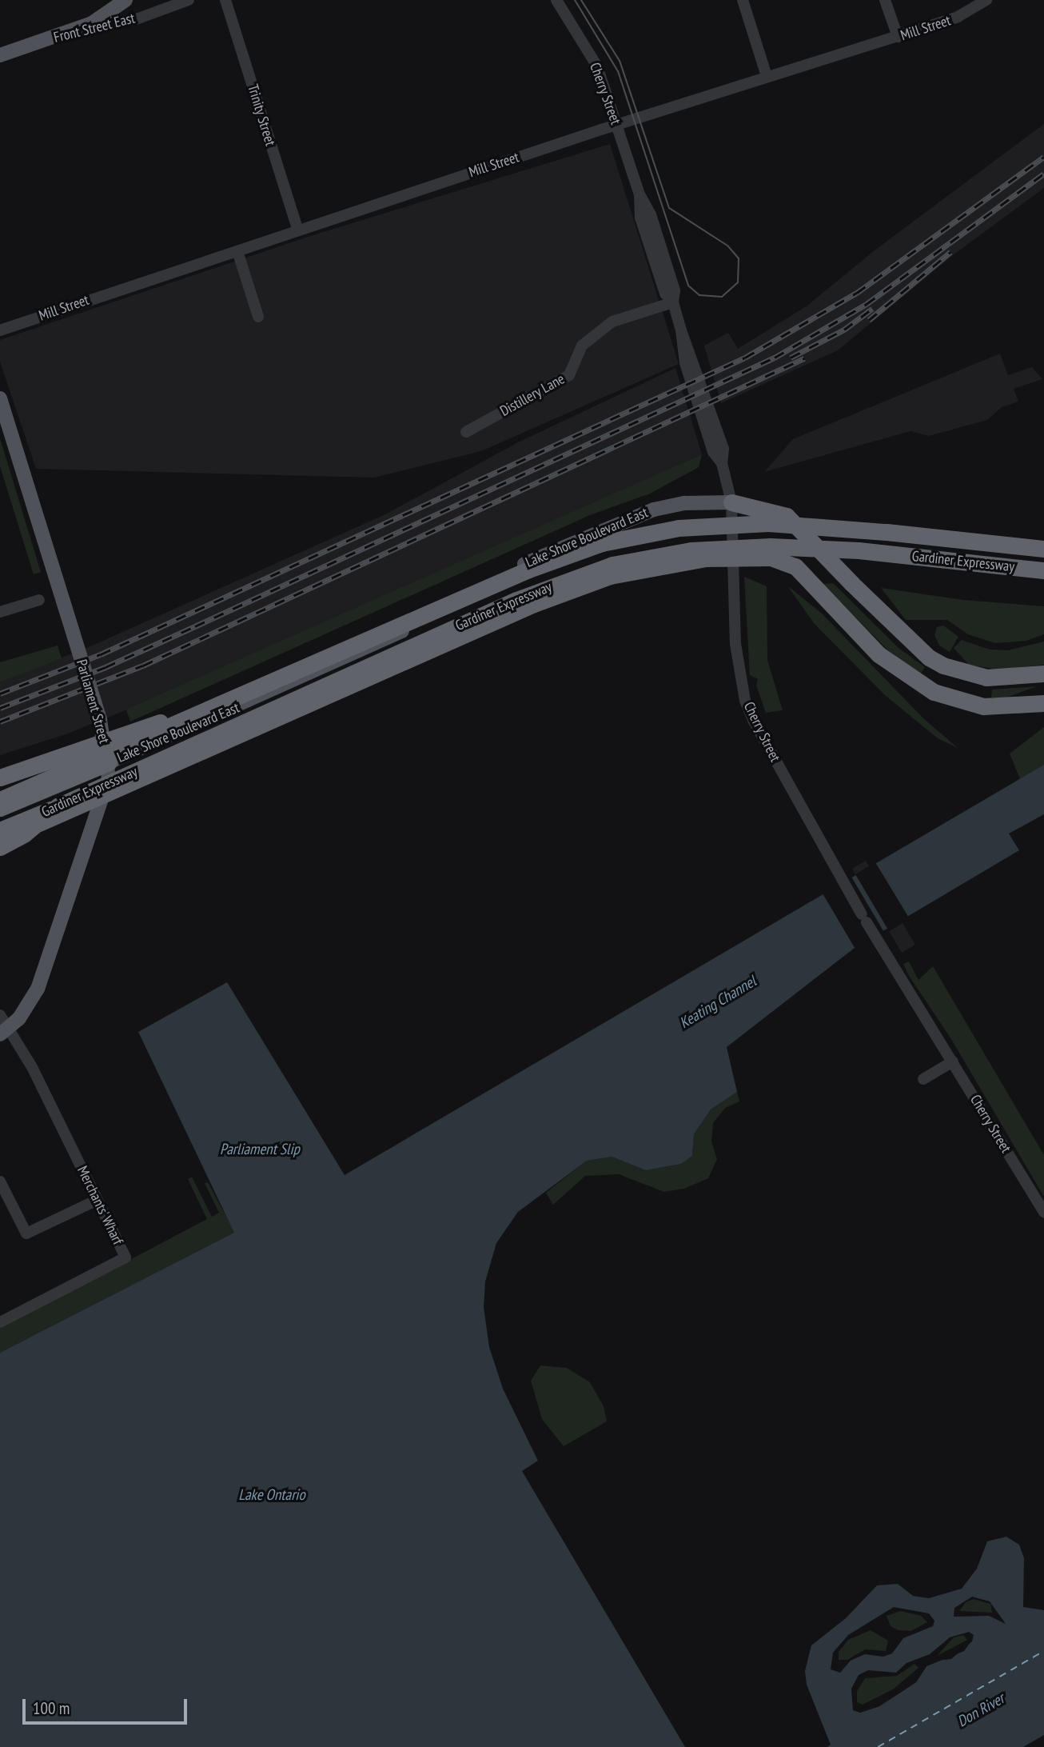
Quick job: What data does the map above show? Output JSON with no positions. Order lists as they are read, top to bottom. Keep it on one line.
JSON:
{"streets":{"highway":["Lake Shore Boulevard East","Gardiner Expressway"],"main road":["Front Street East","Parliament Street"],"street":["Mill Street","Cherry Street","Trinity Street","Distillery Lane","Merchants' Wharf"]},"crossings":[["Mill Street","Cherry Street"],["Mill Street","Trinity Street"],["Cherry Street","Distillery Lane"],["Cherry Street","Lake Shore Boulevard East"],["Lake Shore Boulevard East","Parliament Street"],["Parliament Street","Merchants' Wharf"]],"water":["Keating Channel","Parliament Slip","Lake Ontario","Don River"],"scale_bar":"100 m"}
